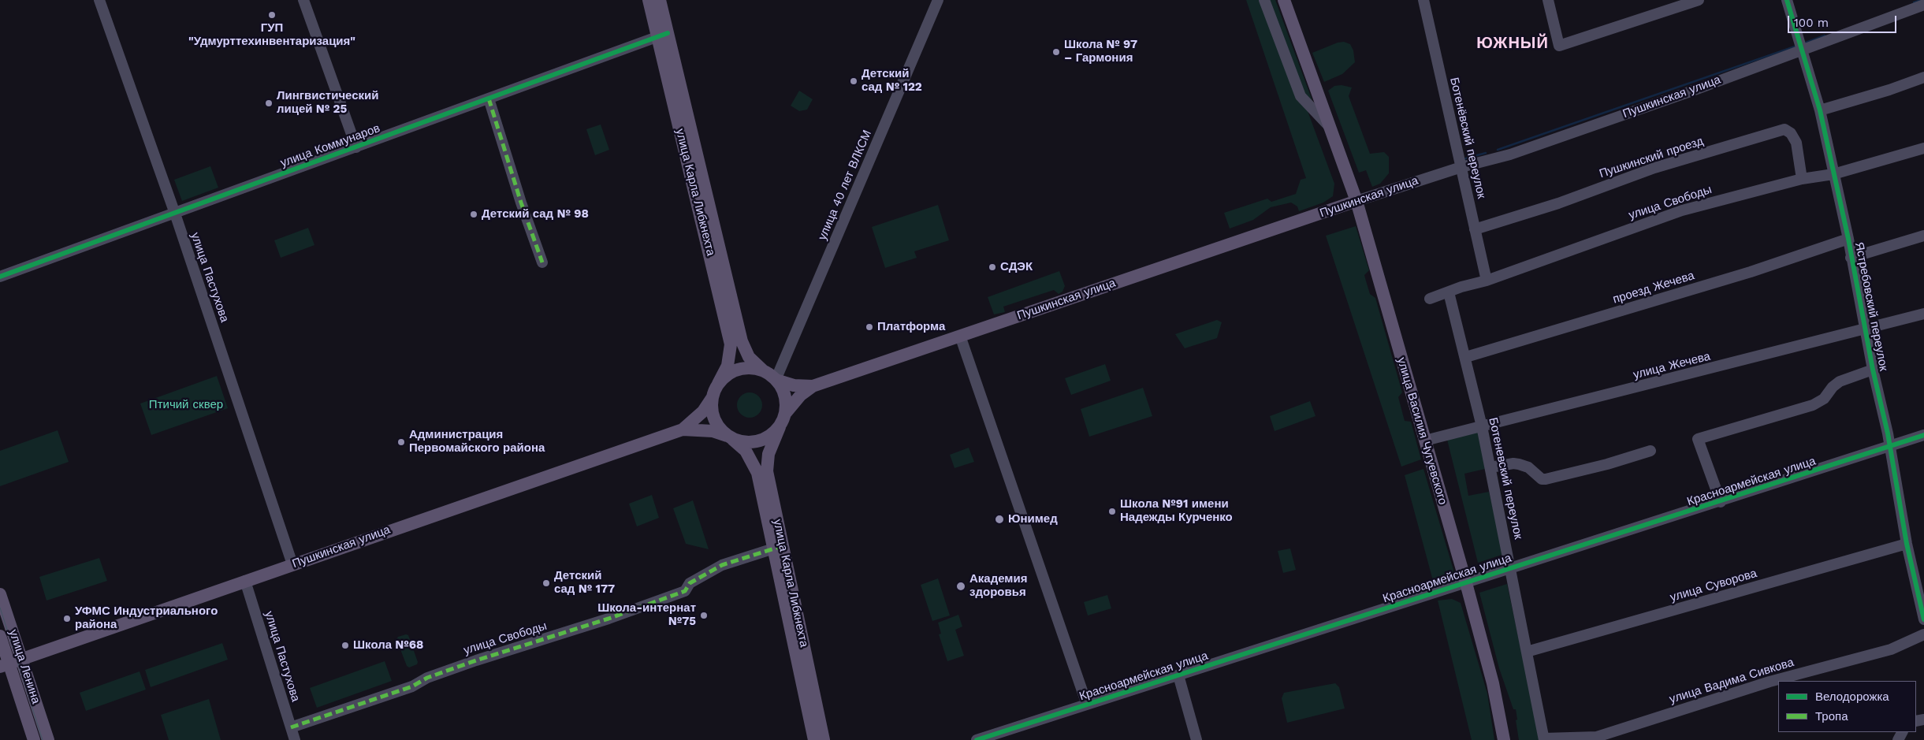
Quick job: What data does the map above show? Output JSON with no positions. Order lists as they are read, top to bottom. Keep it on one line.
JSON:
{"streets":{"main road":["Пушкинская улица","улица Карла Либкнехта","улица Василия Чугуевского","улица Ленина"],"street":["Ботенёвский переулок","улица Коммунаров","Пушкинский проезд","улица 40 лет ВЛКСМ","улица Свободы","улица Пастухова","проезд Жечева","Ястребовский переулок","улица Жечева","Ботеневский переулок","Красноармейская улица","улица Суворова","улица Вадима Сивкова"]},"crossings":[["Пушкинская улица","Ботенёвский переулок"],["Пушкинская улица","улица 40 лет ВЛКСМ"],["Пушкинская улица","улица Карла Либкнехта"],["Пушкинская улица","улица Пастухова"],["Пушкинская улица","Ястребовский переулок"],["Пушкинская улица","улица Василия Чугуевского"],["Пушкинская улица","улица Ленина"],["Ботенёвский переулок","Пушкинский проезд"],["Ботенёвский переулок","улица Свободы"],["улица Коммунаров","улица Карла Либкнехта"],["улица Коммунаров","улица Пастухова"],["Пушкинский проезд","улица Свободы"],["улица 40 лет ВЛКСМ","улица Карла Либкнехта"],["улица Карла Либкнехта","улица Свободы"],["улица Свободы","улица Пастухова"],["улица Свободы","Ястребовский переулок"],["улица Свободы","Ботеневский переулок"],["проезд Жечева","Ястребовский переулок"],["проезд Жечева","Ботеневский переулок"],["Ястребовский переулок","улица Жечева"],["Ястребовский переулок","Красноармейская улица"],["Ястребовский переулок","улица Суворова"],["улица Жечева","улица Василия Чугуевского"],["улица Жечева","Ботеневский переулок"],["улица Василия Чугуевского","Красноармейская улица"],["Ботеневский переулок","Красноармейская улица"],["Ботеневский переулок","улица Суворова"],["Ботеневский переулок","улица Вадима Сивкова"]],"districts":["ЮЖНЫЙ"],"parks":["Птичий сквер"],"places":["ГУП \"Удмурттехинвентаризация\"","Школа № 97 – Гармония","Детский сад № 122","Лингвистический лицей № 25","Детский сад № 98","СДЭК","Платформа","Администрация Первомайского района","Школа №91 имени Надежды Курченко","Юнимед","Детский сад № 177","Академия здоровья","Школа-интернат №75","УФМС Индустриального района","Школа №68"],"legend":["Велодорожка","Тропа"],"scale_bar":"100 m"}
